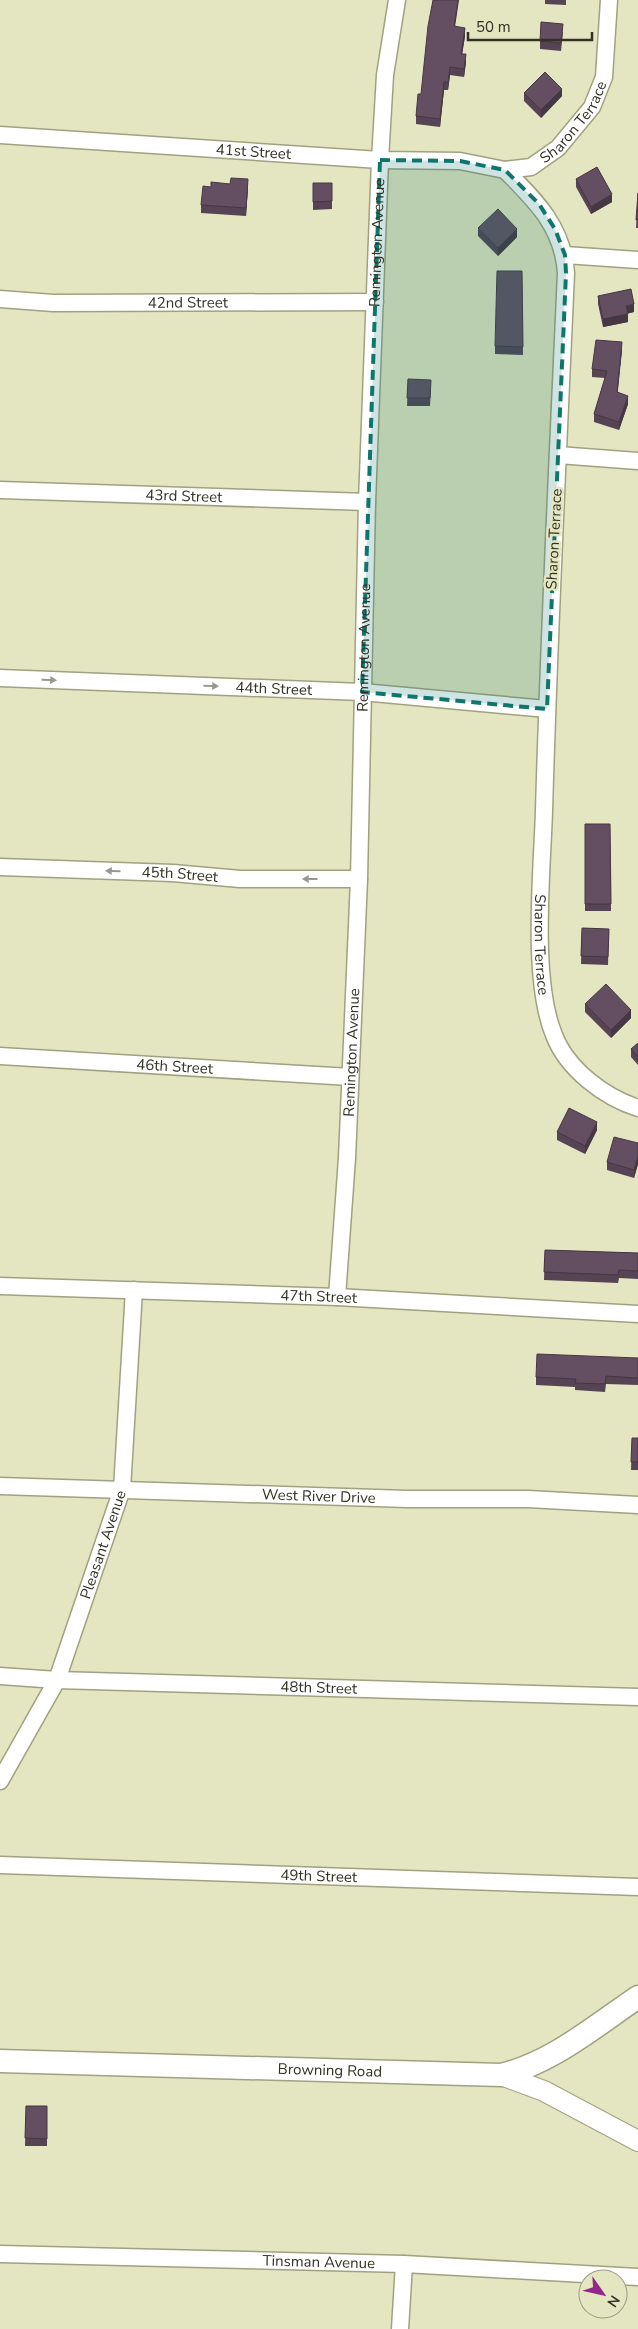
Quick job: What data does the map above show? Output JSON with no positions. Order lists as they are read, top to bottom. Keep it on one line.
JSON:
{"streets":{"main road":["Browning Road"],"street":["Sharon Terrace","41st Street","Remington Avenue","42nd Street","43rd Street","44th Street","45th Street","46th Street","47th Street","West River Drive","Pleasant Avenue","48th Street","49th Street","Tinsman Avenue"]},"crossings":[["Sharon Terrace","41st Street"],["Sharon Terrace","44th Street"],["41st Street","Remington Avenue"],["Remington Avenue","42nd Street"],["Remington Avenue","43rd Street"],["Remington Avenue","44th Street"],["Remington Avenue","45th Street"],["Remington Avenue","46th Street"],["Remington Avenue","47th Street"],["47th Street","Pleasant Avenue"],["West River Drive","Pleasant Avenue"],["Pleasant Avenue","48th Street"]],"one_way":["44th Street","45th Street"],"scale_bar":"50 m","north":"bottom right"}
